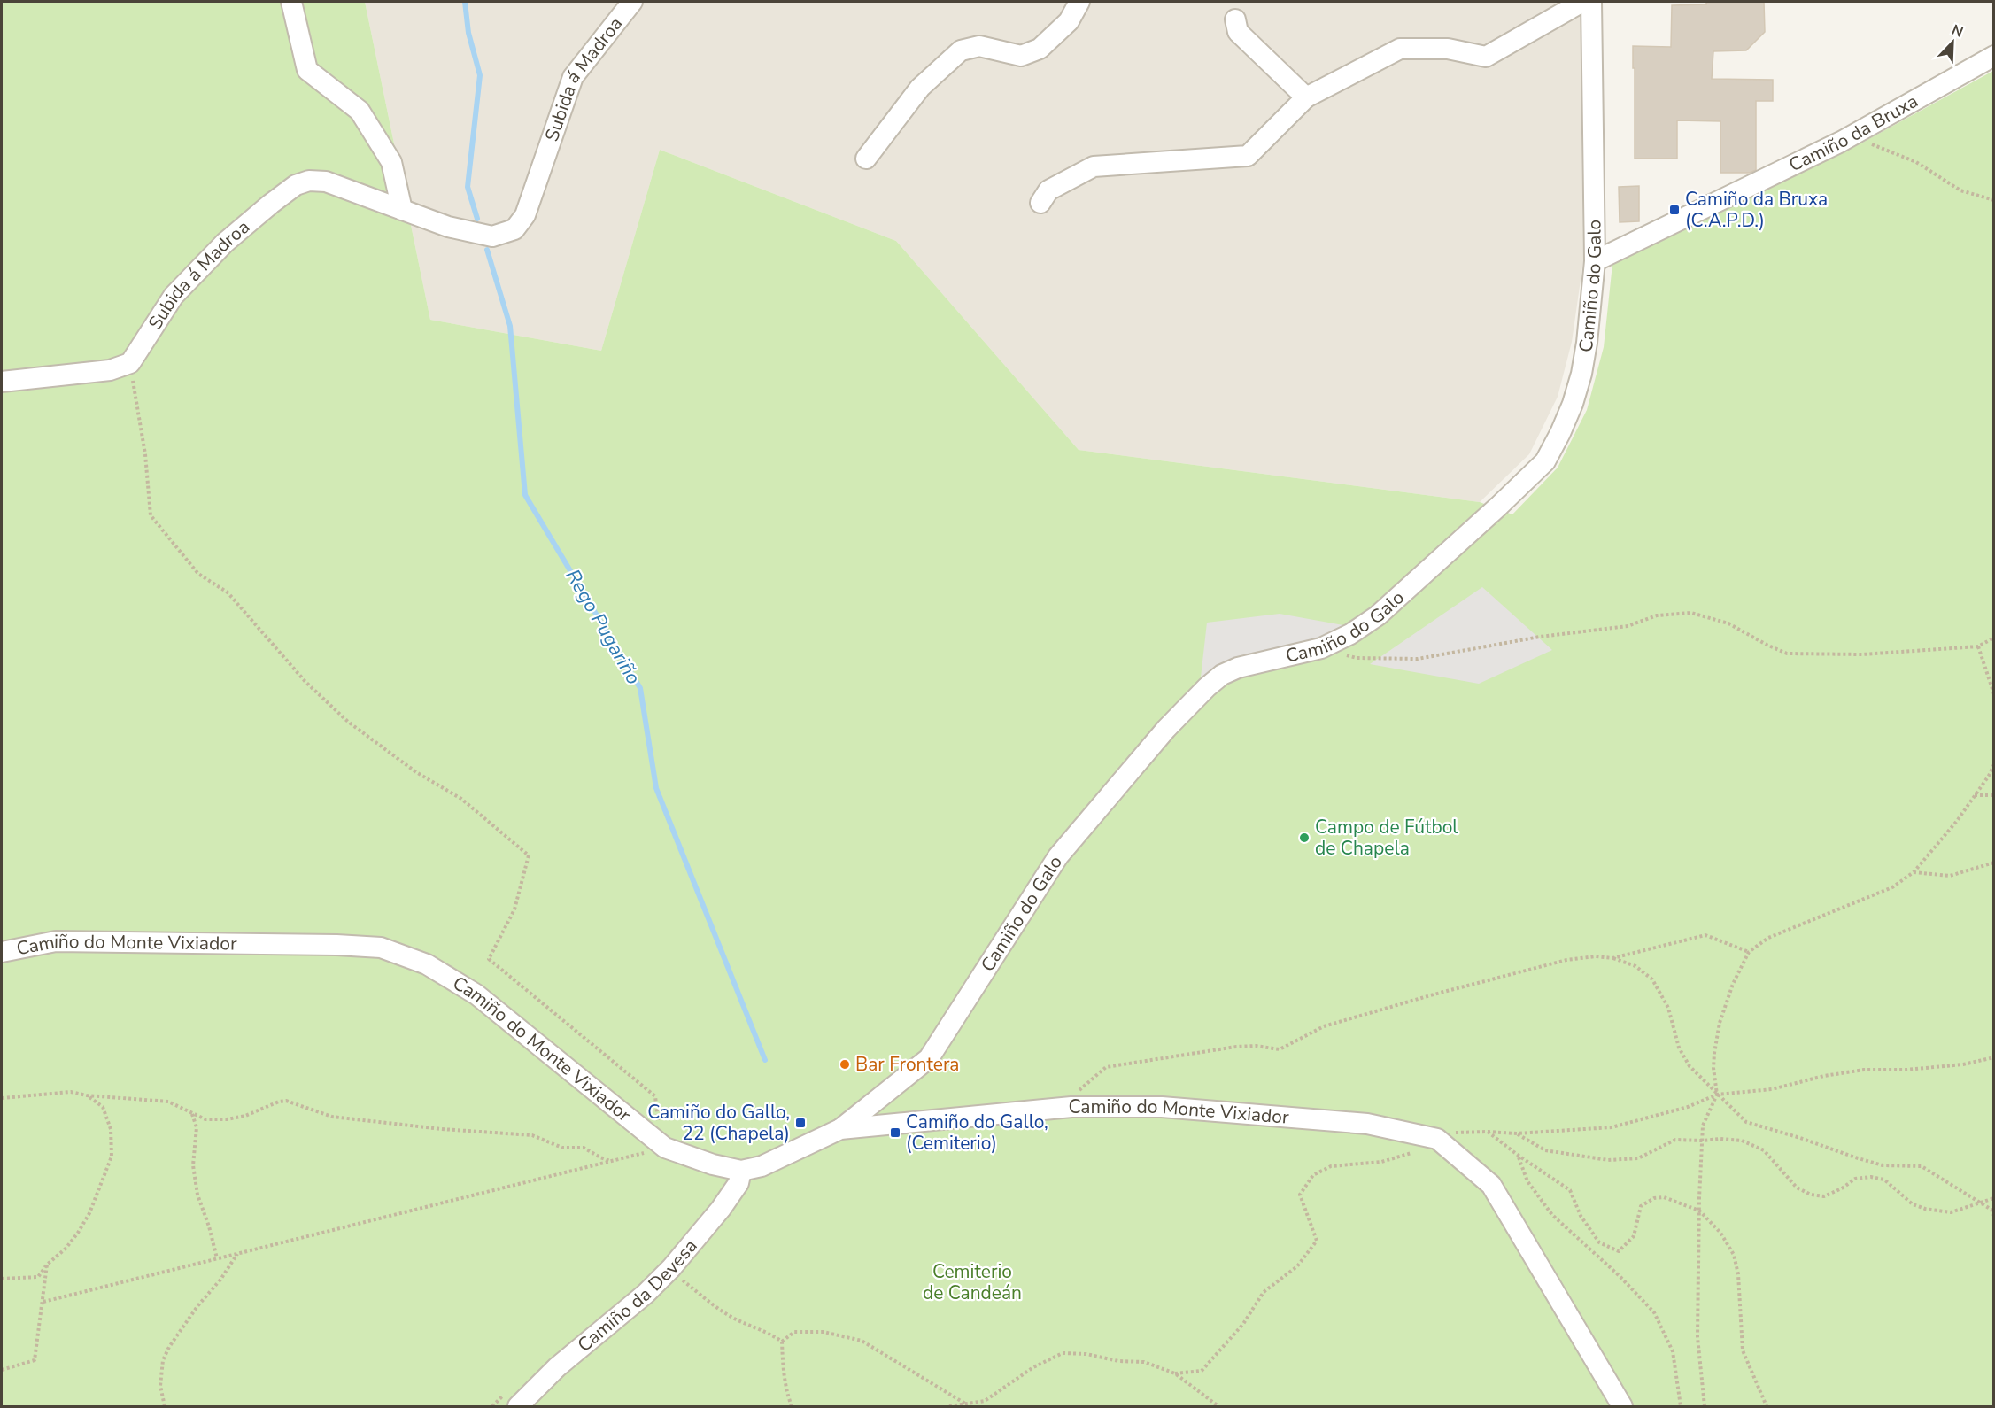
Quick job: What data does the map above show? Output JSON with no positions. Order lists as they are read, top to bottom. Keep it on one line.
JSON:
{"streets":{"street":["Subida á Madroa","Camiño da Bruxa","Camiño do Galo","Camiño do Monte Vixiador","Camiño da Devesa"]},"crossings":[["Camiño da Bruxa","Camiño do Galo"],["Camiño do Galo","Camiño do Monte Vixiador"],["Camiño do Monte Vixiador","Camiño da Devesa"]],"water":["Rego Pugariño"],"parks":["Cemiterio de Candeán"],"places":{"transit":["Camiño da Bruxa (C.A.P.D.)","Camiño do Gallo, 22 (Chapela)","Camiño do Gallo, (Cemiterio)"],"other":["Campo de Fútbol de Chapela","Bar Frontera"]},"north":"top right"}
